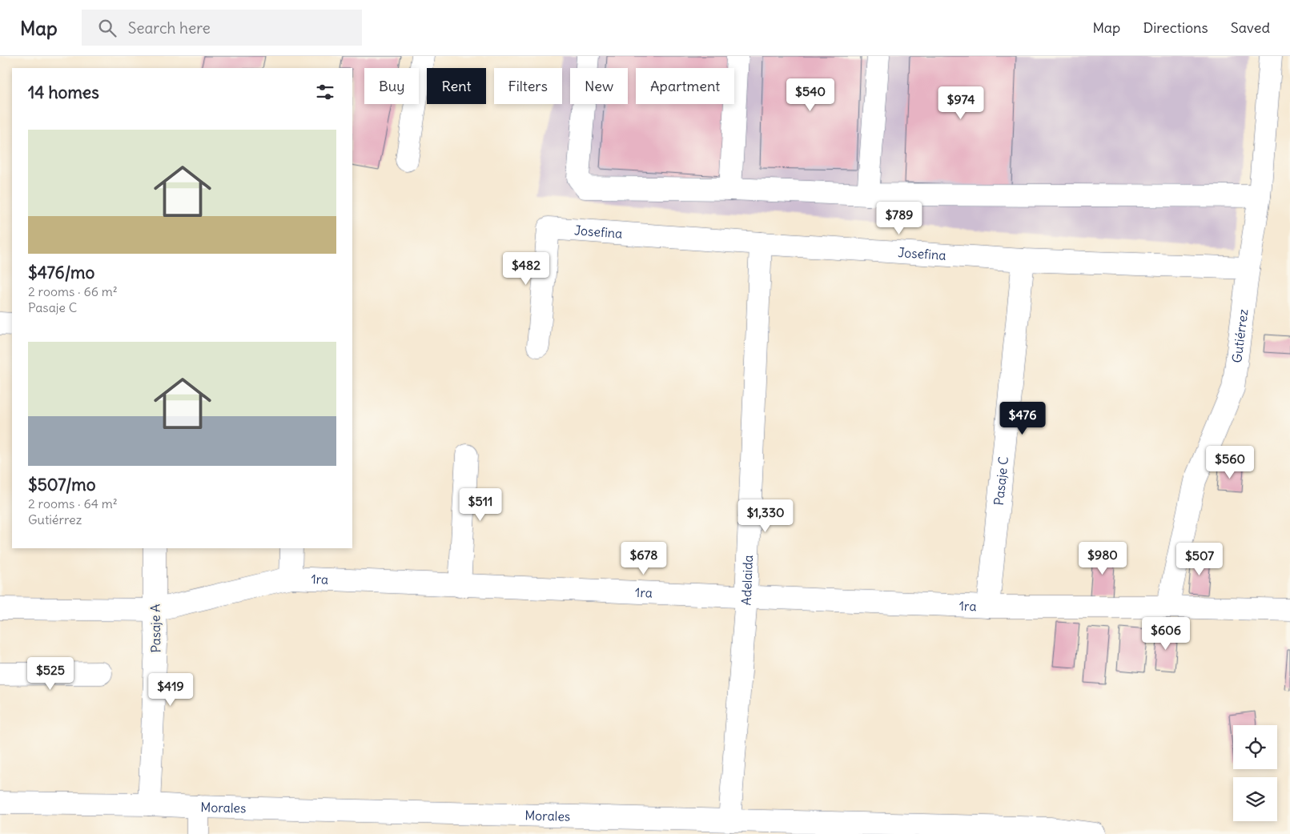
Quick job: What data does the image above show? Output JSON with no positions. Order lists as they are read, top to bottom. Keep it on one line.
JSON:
{"streets":{"street":["Josefina","Gutiérrez","Pasaje C","1ra","Adelaida","Pasaje A","Morales"]},"crossings":[["Josefina","Gutiérrez"],["Josefina","Pasaje C"],["Josefina","Adelaida"],["Gutiérrez","1ra"],["Pasaje C","1ra"],["1ra","Adelaida"],["1ra","Pasaje A"],["Adelaida","Morales"],["Pasaje A","Morales"]],"page":{"header":"Map","search":"Search here","nav":["Map","Directions","Saved"],"chip":["Buy","Rent","Filters","New","Apartment"],"heading":"14 homes","price":["$540","$974","$789","$482","$476","$560","$511","$1,330","$678","$980","$507","$606","$525","$419"],"list":[{"name":"$476/mo","note":"2 rooms · 66 m² · Pasaje C"},{"name":"$507/mo","note":"2 rooms · 64 m² · Gutiérrez"}]}}
